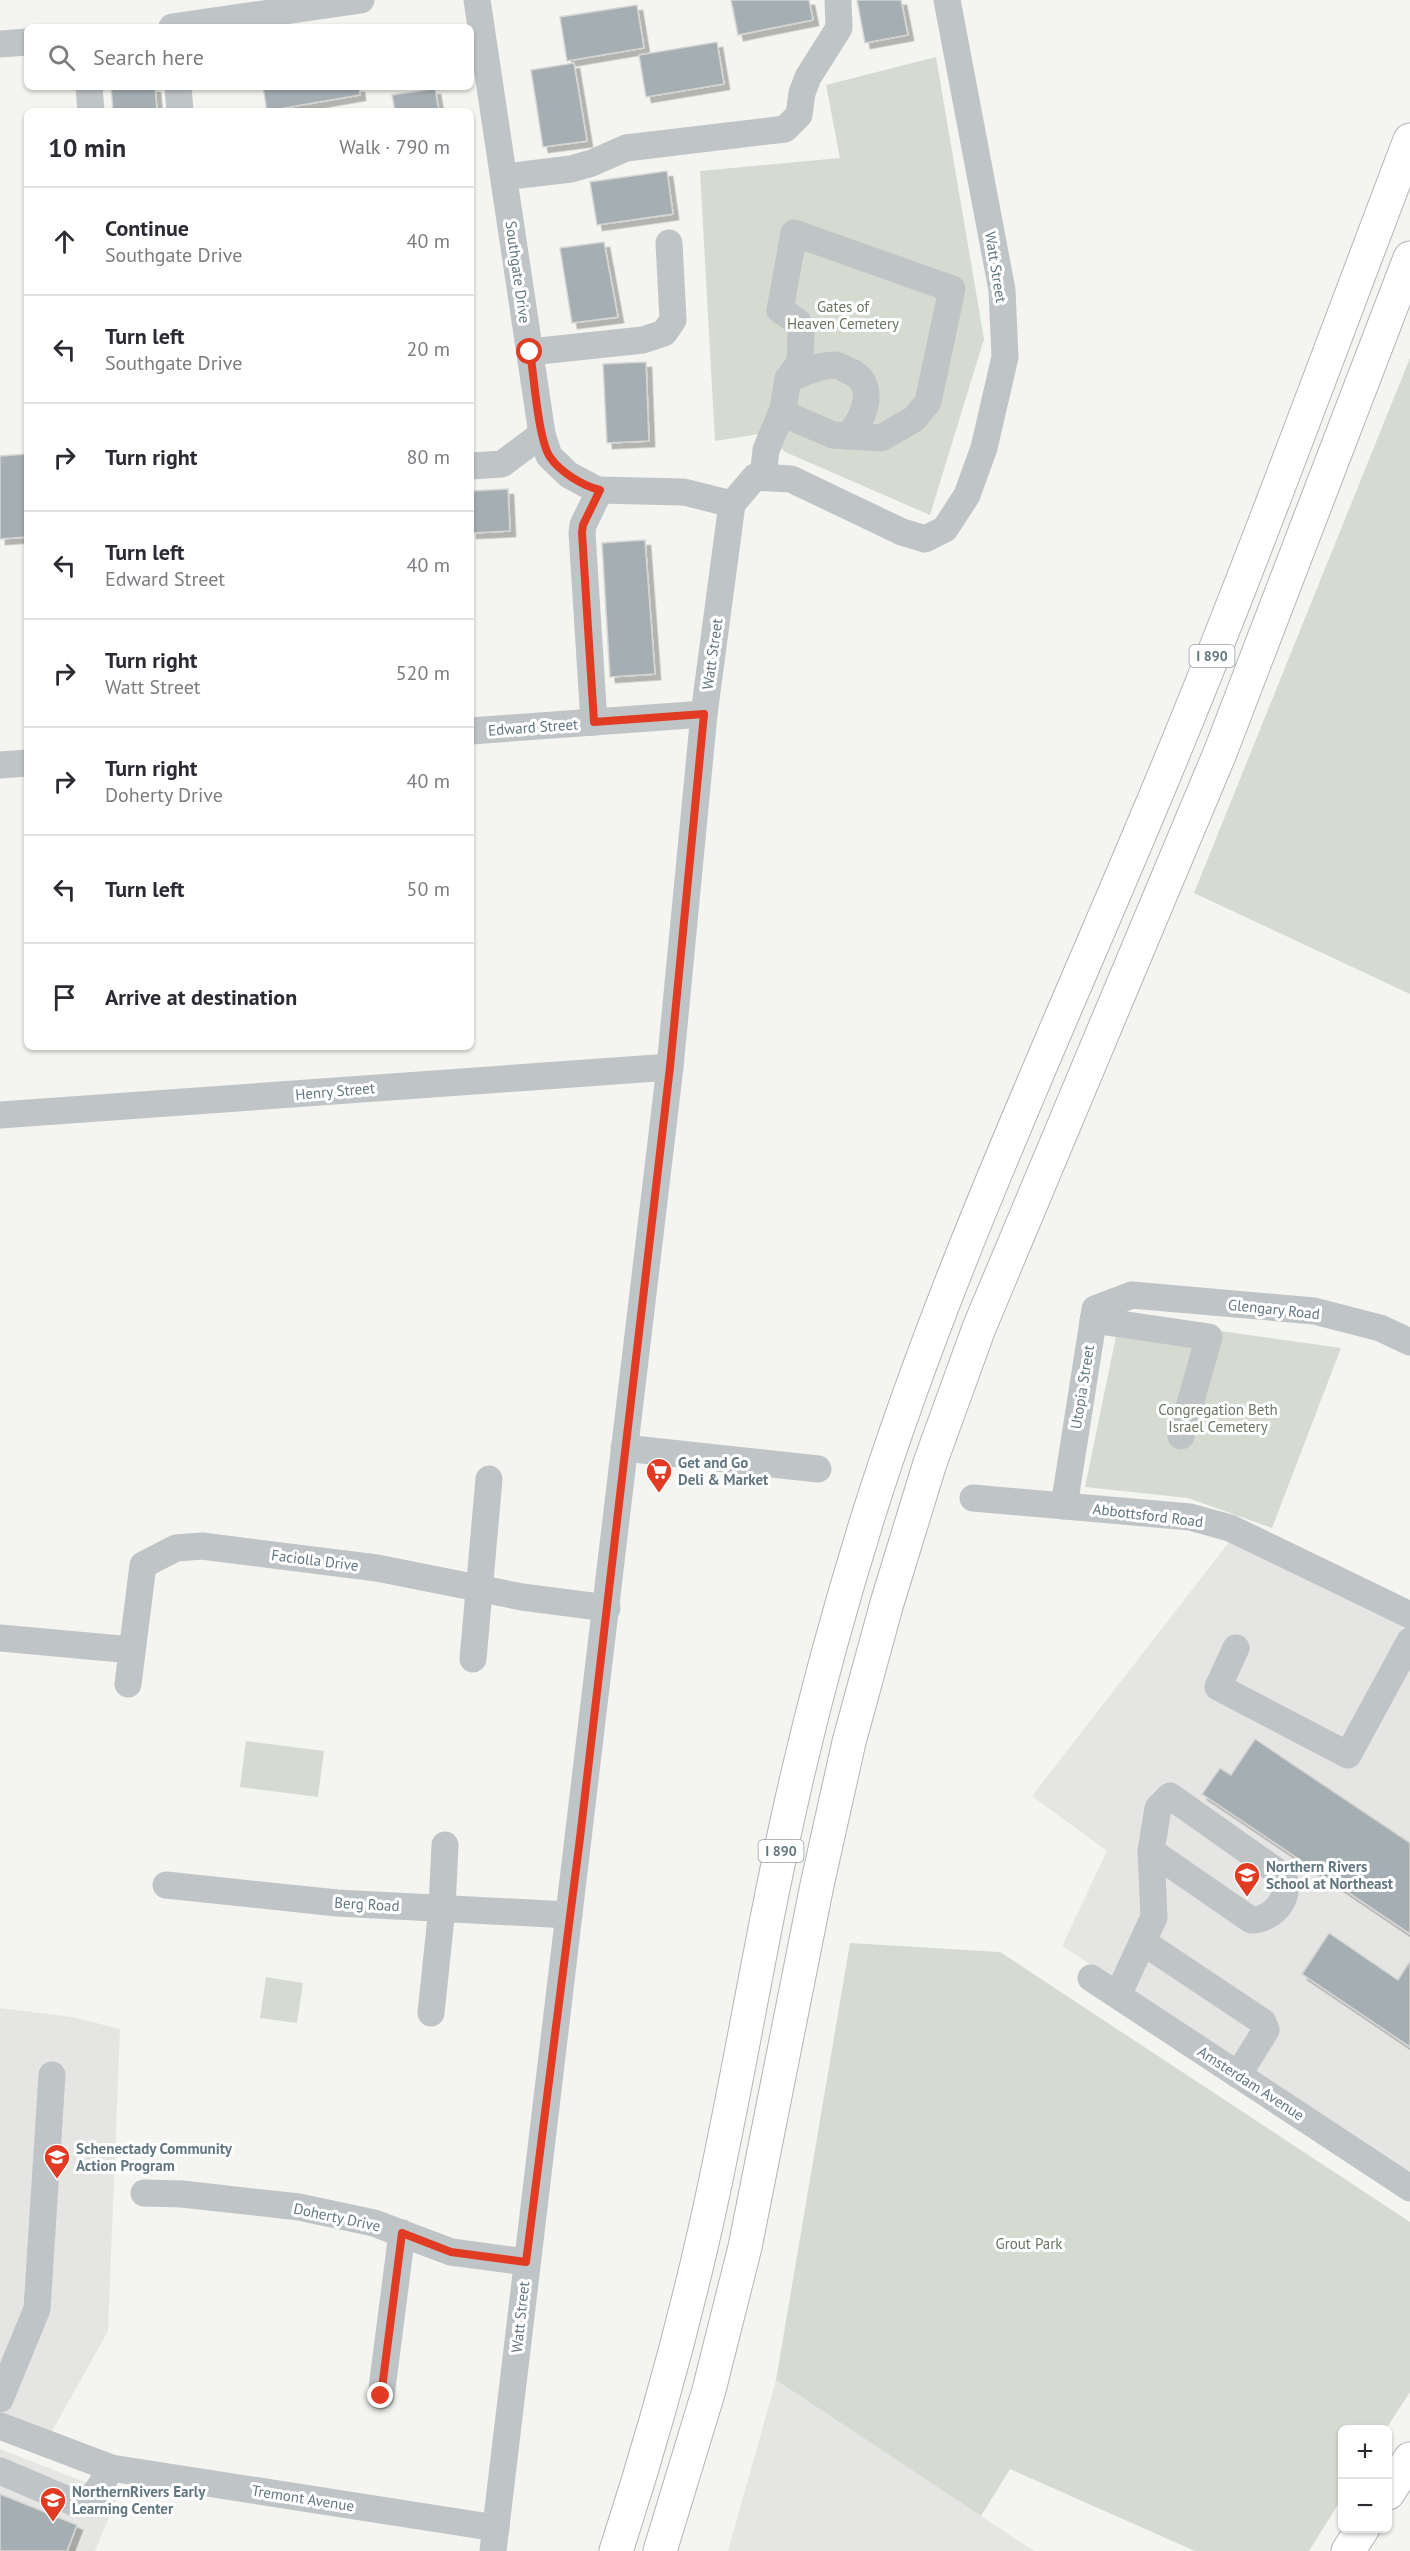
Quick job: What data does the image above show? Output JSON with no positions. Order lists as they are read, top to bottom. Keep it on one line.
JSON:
{"streets":{"main road":["I 890"],"street":["Watt Street","Southgate Drive","Edward Street","Henry Street","Glengary Road","Utopia Street","Abbottsford Road","Faciolla Drive","Berg Road","Amsterdam Avenue","Doherty Drive","Tremont Avenue"]},"crossings":[["Watt Street","Southgate Drive"],["Watt Street","Edward Street"],["Watt Street","Henry Street"],["Watt Street","Faciolla Drive"],["Watt Street","Berg Road"],["Watt Street","Doherty Drive"],["Watt Street","Tremont Avenue"],["Glengary Road","Utopia Street"],["Utopia Street","Abbottsford Road"]],"parks":["Gates of Heaven Cemetery","Congregation Beth Israel Cemetery","Grout Park"],"places":{"supermarket":["Get and Go Deli & Market"],"school or university":["Northern Rivers School at Northeast","Schenectady Community Action Program","NorthernRivers Early Learning Center"]},"page":{"search":"Search here","heading":["10 min","Walk · 790 m"],"list":[["Continue","Southgate Drive","40 m"],["Turn left","Southgate Drive","20 m"],["Turn right","80 m"],["Turn left","Edward Street","40 m"],["Turn right","Watt Street","520 m"],["Turn right","Doherty Drive","40 m"],["Turn left","50 m"],"Arrive at destination"],"map_buttons":["+","−"]}}
